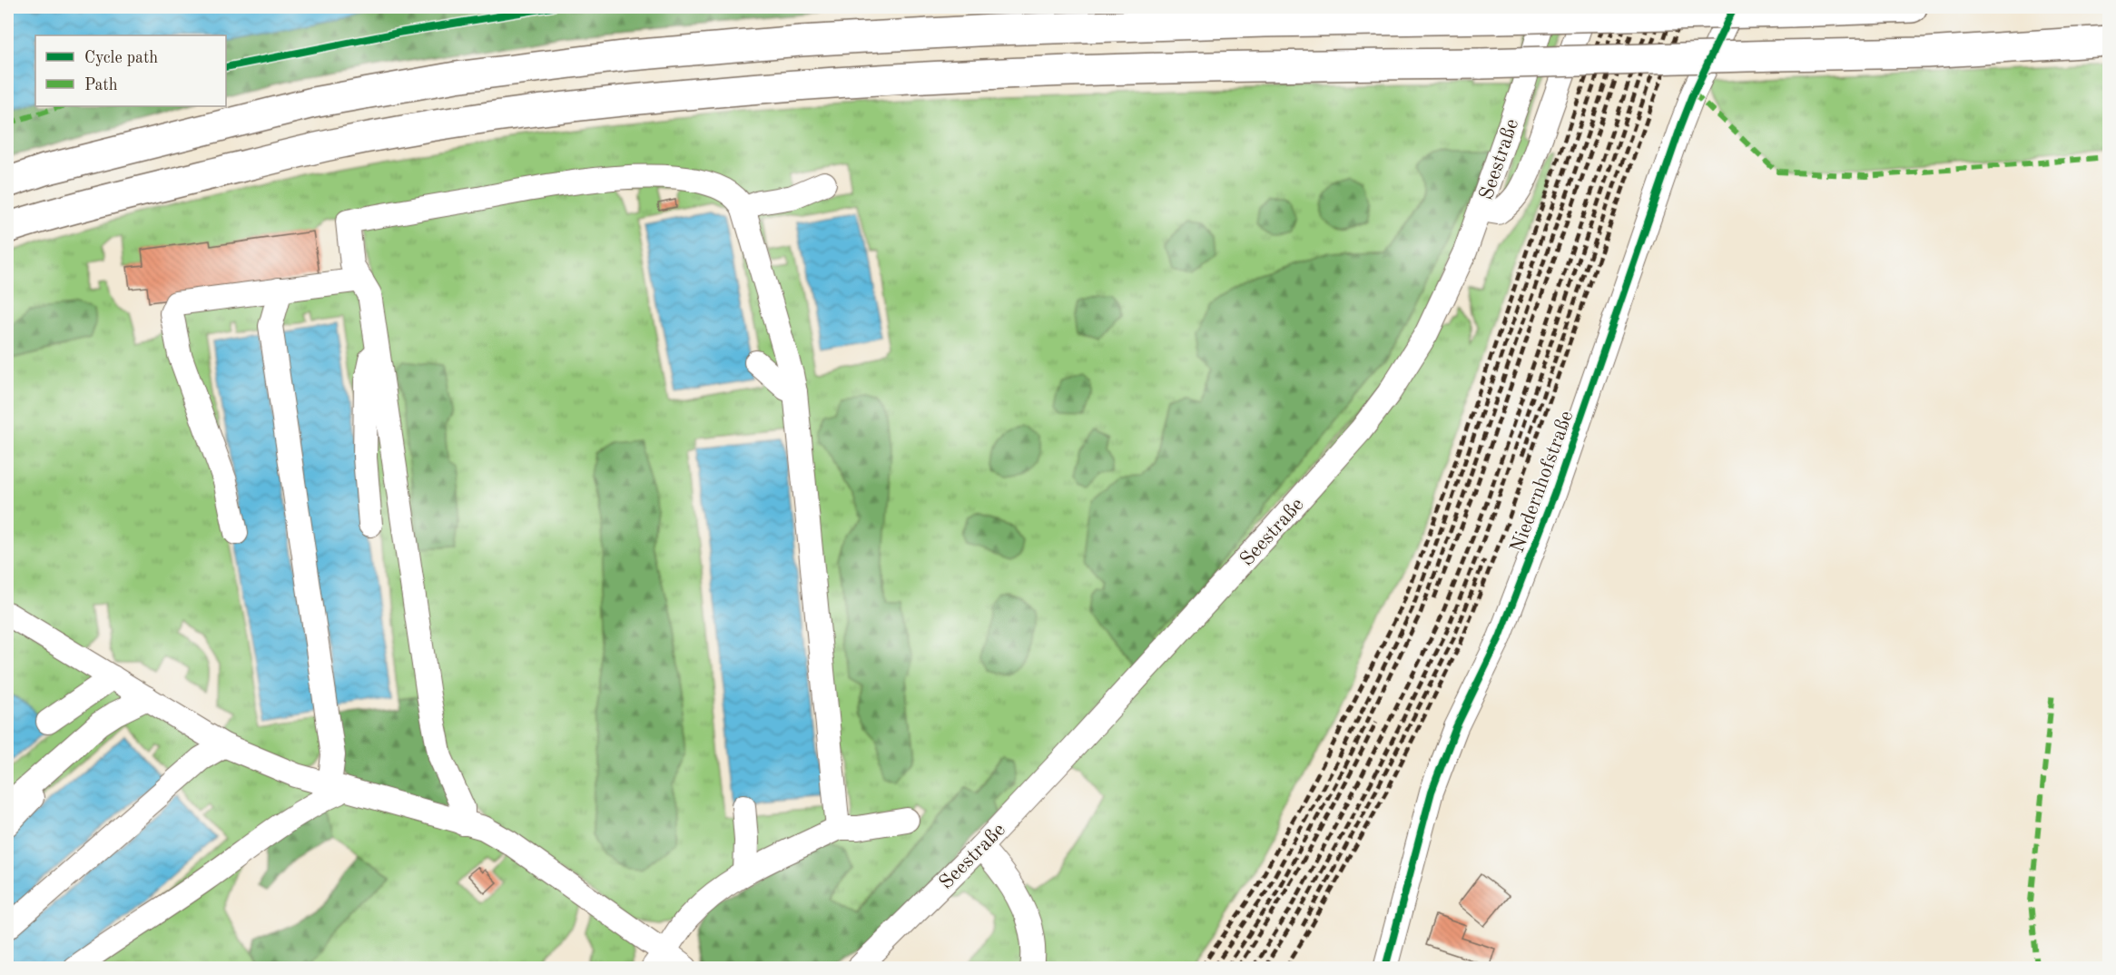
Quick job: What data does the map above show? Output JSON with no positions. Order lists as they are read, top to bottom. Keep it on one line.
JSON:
{"streets":{"street":["Seestraße","Niedernhofstraße"]},"legend":["Cycle path","Path"]}
